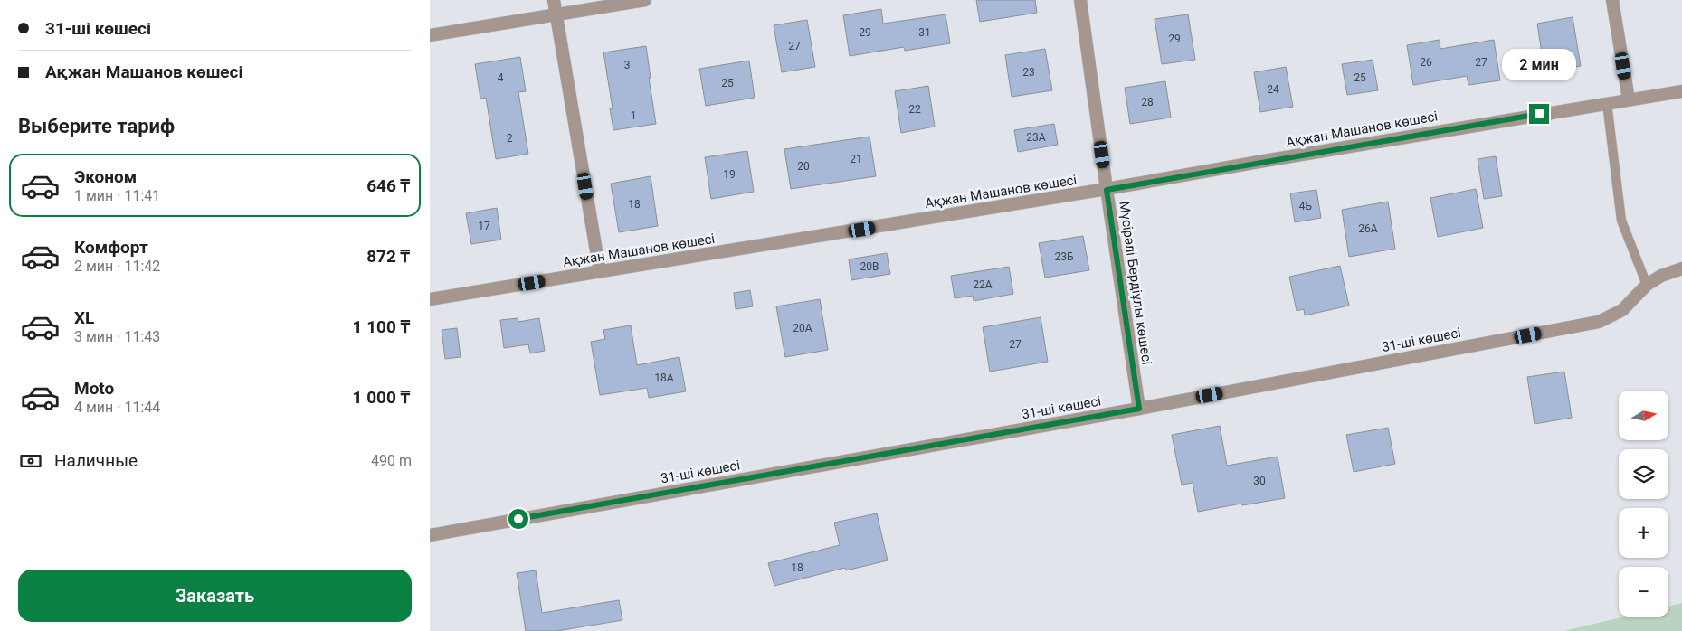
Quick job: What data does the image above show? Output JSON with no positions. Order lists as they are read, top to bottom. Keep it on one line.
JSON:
{"streets":{"street":["Ақжан Машанов көшесі","Мүсірәлі Бердіұлы көшесі","31-ші көшесі"]},"crossings":[["Ақжан Машанов көшесі","Мүсірәлі Бердіұлы көшесі"],["Мүсірәлі Бердіұлы көшесі","31-ші көшесі"]],"house_numbers":["29","31","29","27","26","27","3","23","4","25","25","24","28","22","1","23А","2","21","20","19","18","4Б","17","26А","23Б","20В","22А","20А","27","18А","30","18"],"north":"right","page":{"banner":["31-ші көшесі","Ақжан Машанов көшесі"],"bubble":"2 мин","heading":"Выберите тариф","list":[{"name":"Эконом","note":"1 мин · 11:41","value":"646 ₸"},{"name":"Комфорт","note":"2 мин · 11:42","value":"872 ₸"},{"name":"XL","note":"3 мин · 11:43","value":"1 100 ₸"},{"name":"Moto","note":"4 мин · 11:44","value":"1 000 ₸"}],"map_buttons":["+","−"],"pay":["Наличные","490 m"],"buttons":"Заказать"}}
